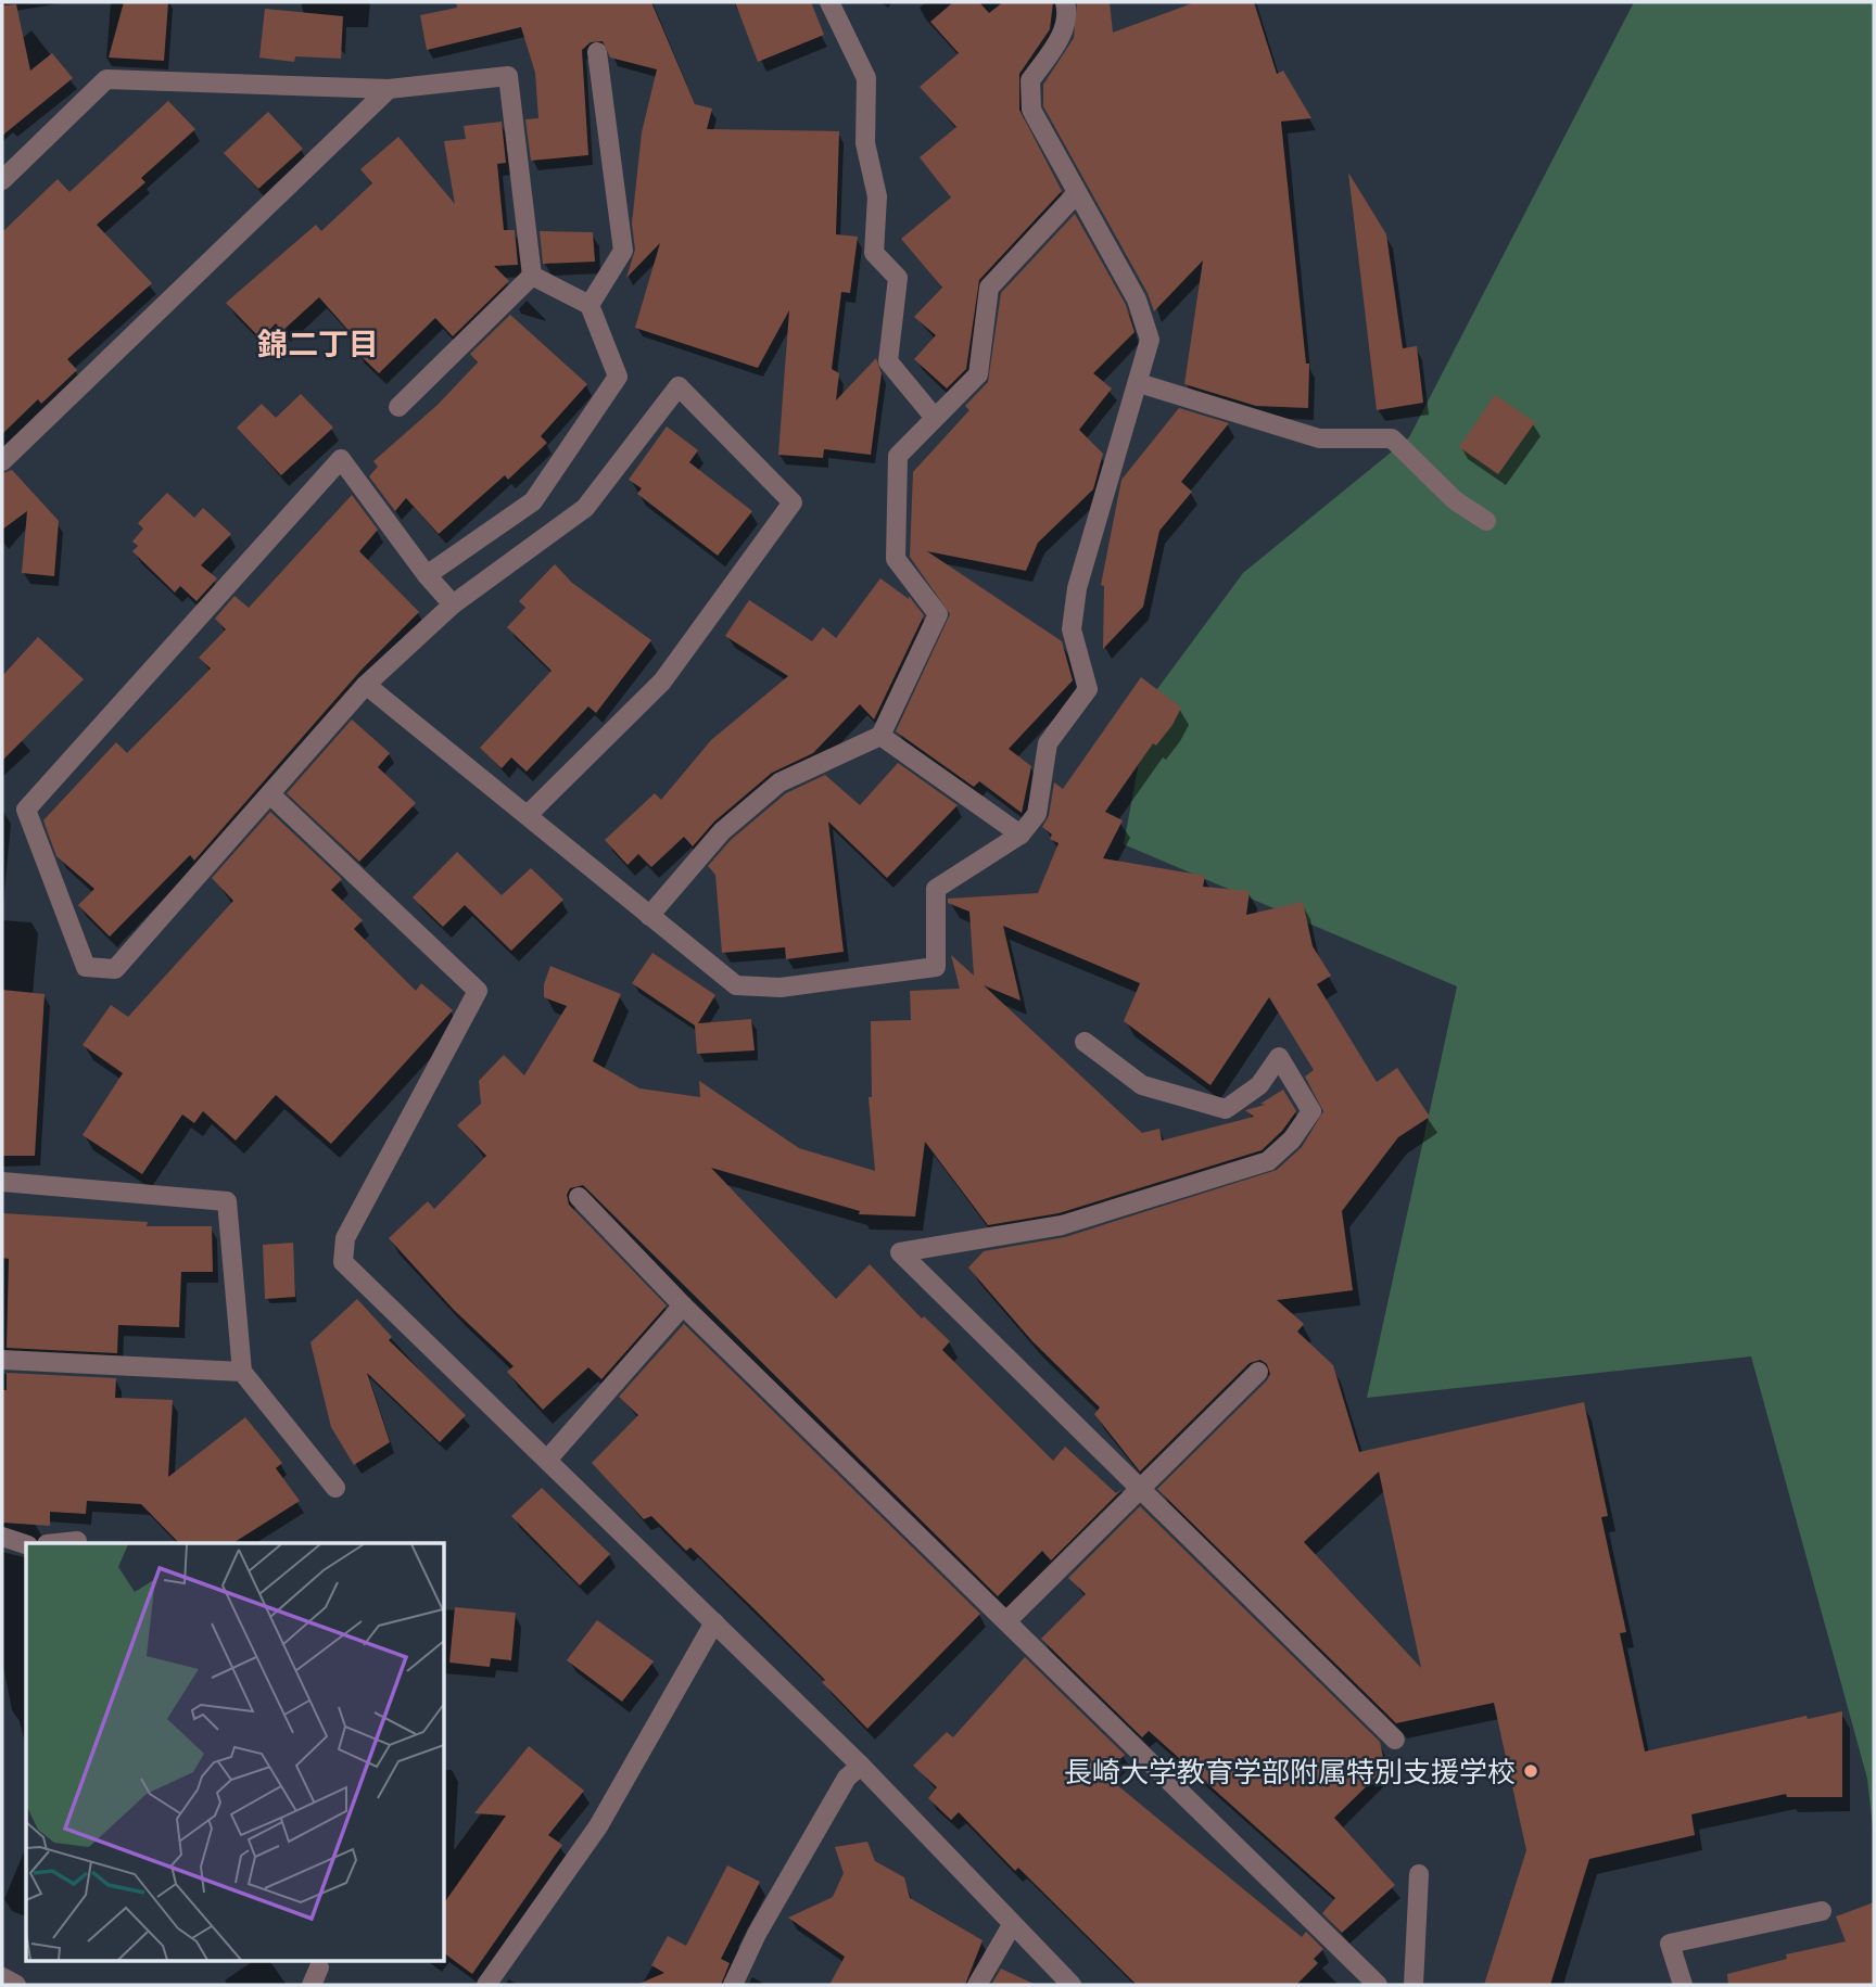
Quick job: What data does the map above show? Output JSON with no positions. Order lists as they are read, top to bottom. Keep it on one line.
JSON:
{"districts":["錦二丁目"],"places":["長崎大学教育学部附属特別支援学校"]}
